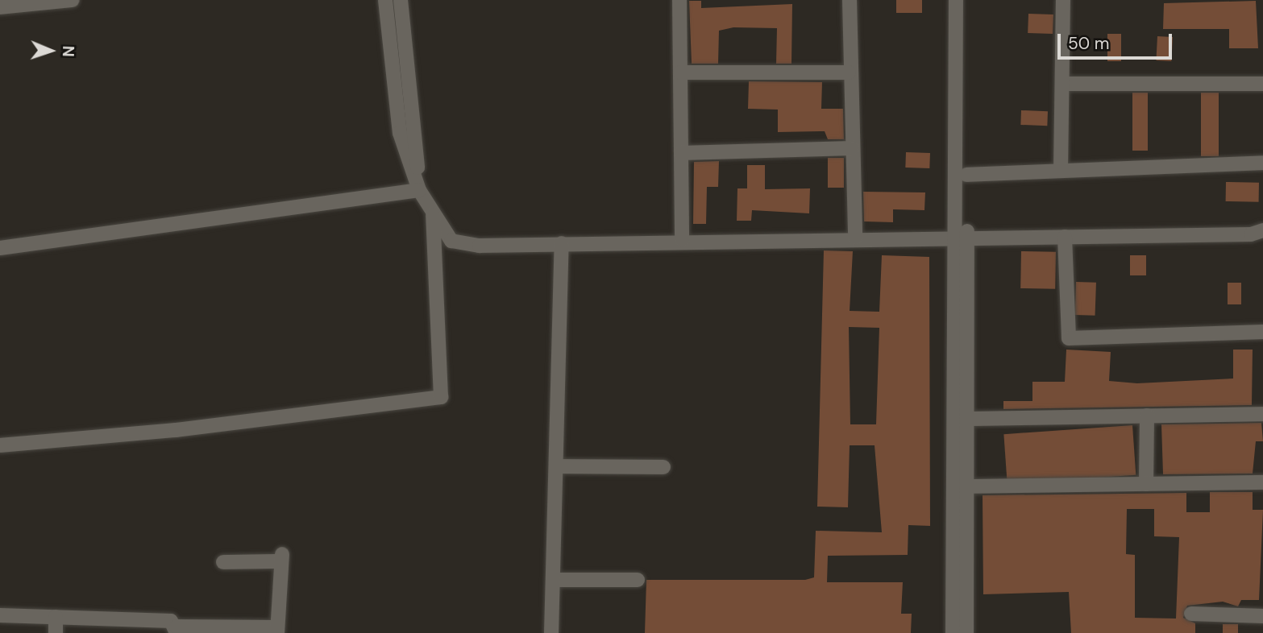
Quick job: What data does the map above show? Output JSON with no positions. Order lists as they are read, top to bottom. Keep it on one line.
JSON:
{"scale_bar":"50 m","north":"right"}
